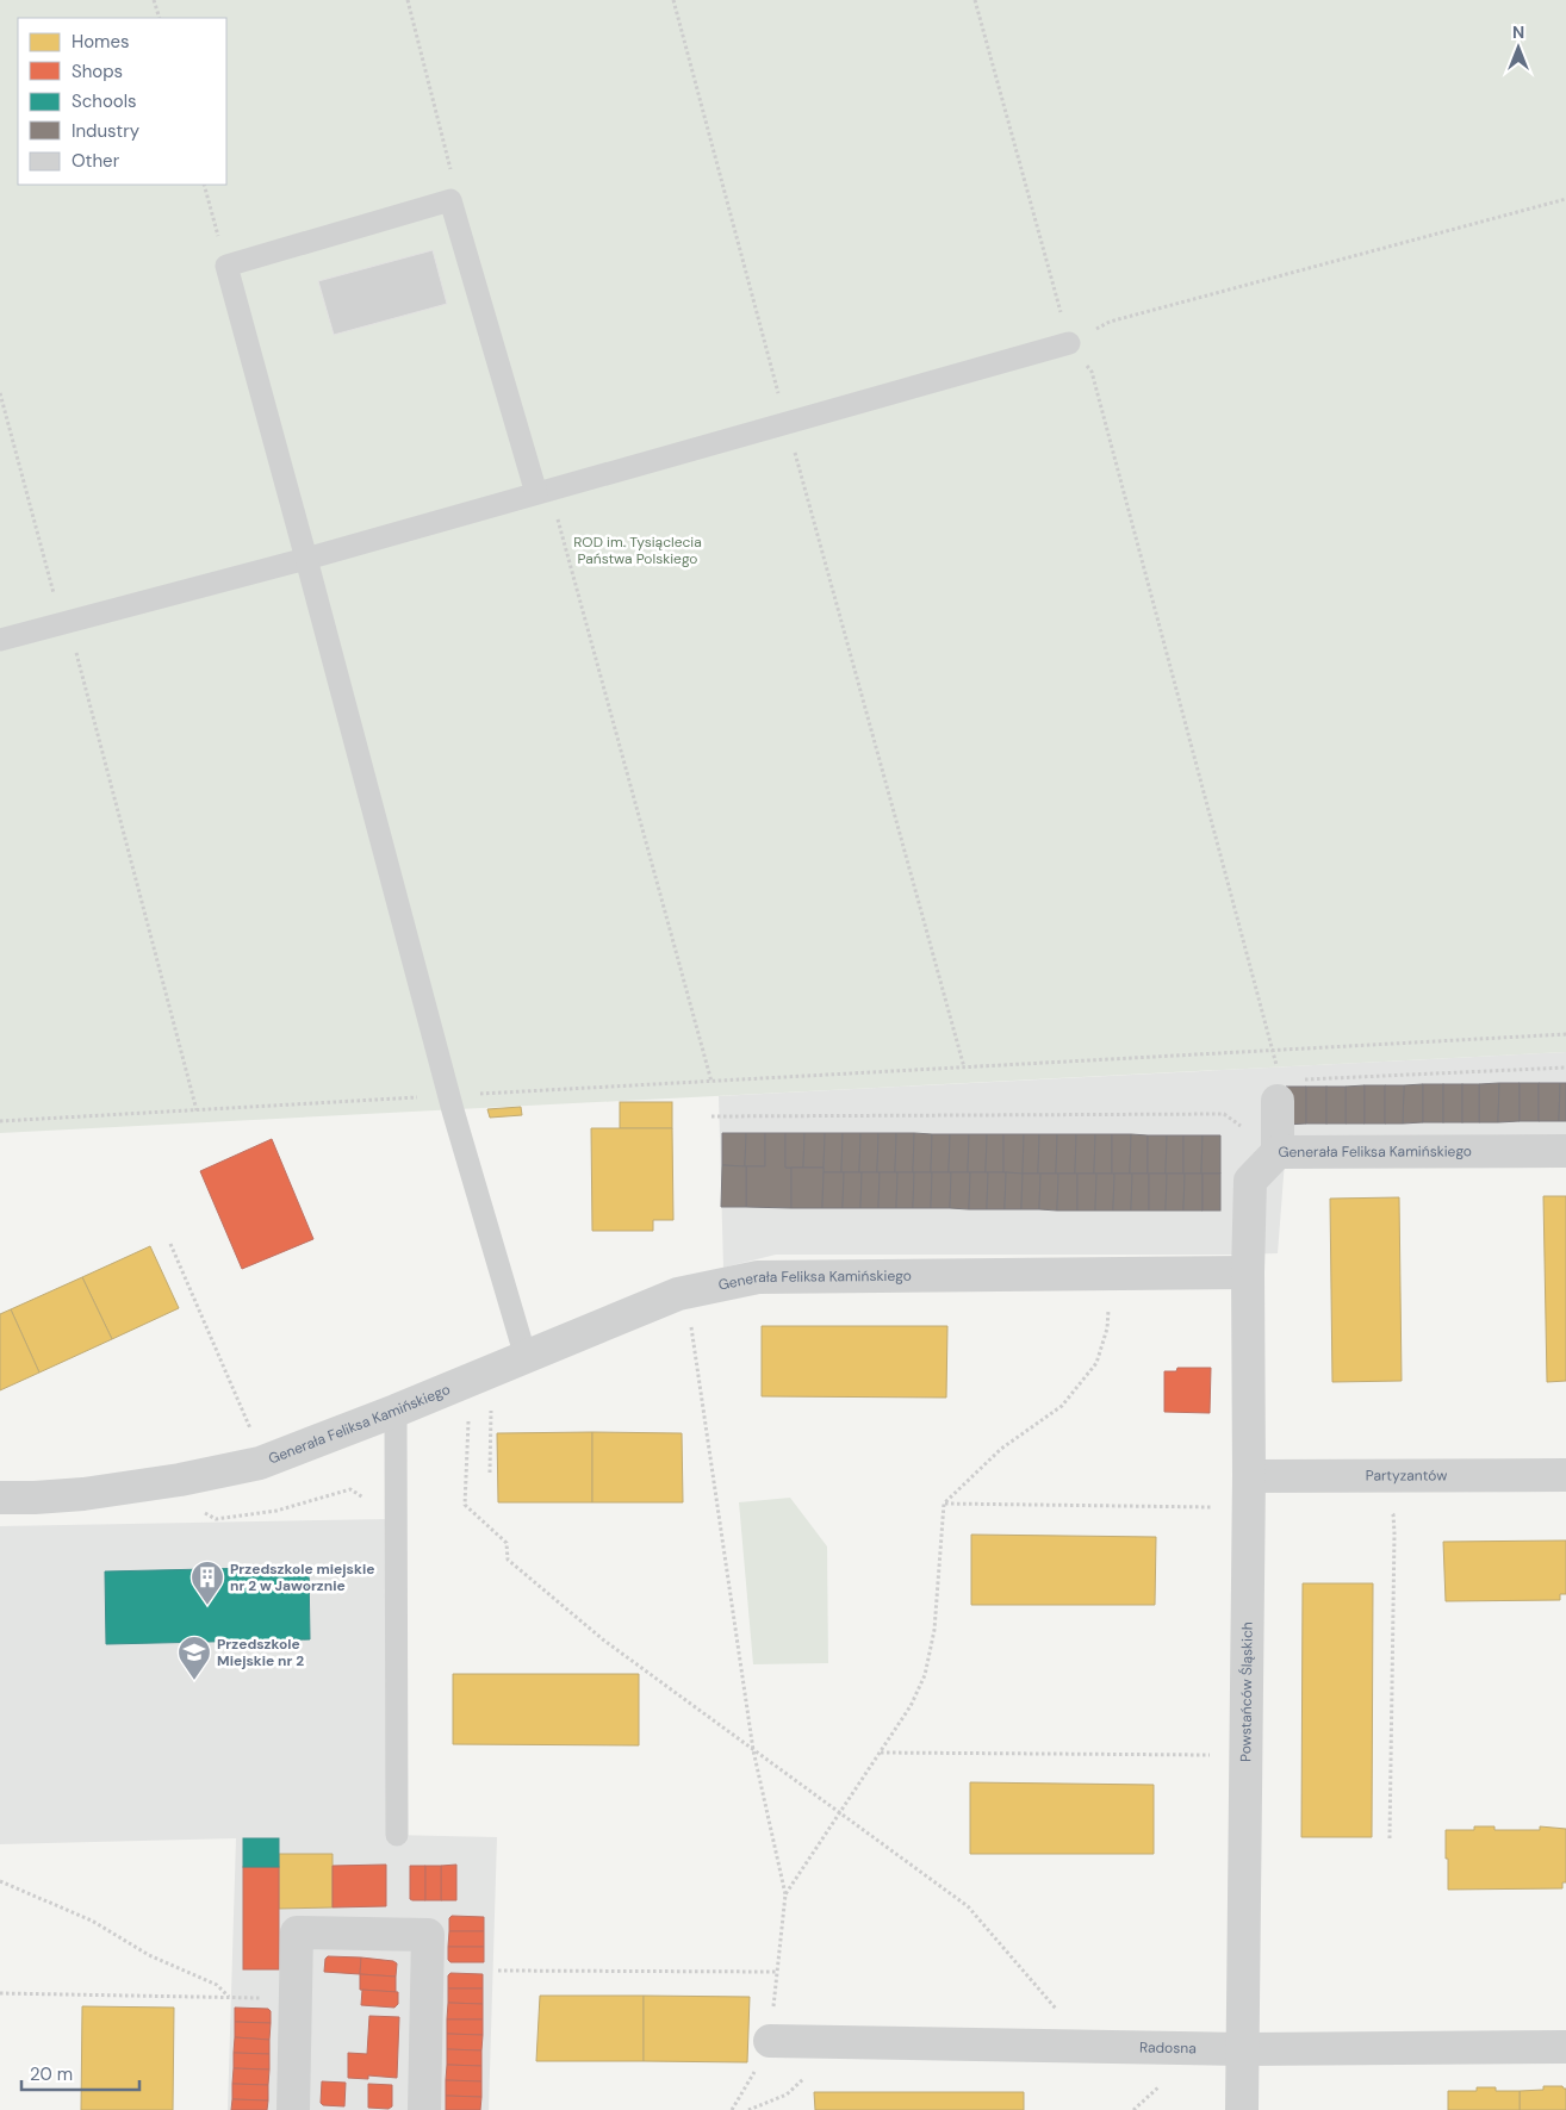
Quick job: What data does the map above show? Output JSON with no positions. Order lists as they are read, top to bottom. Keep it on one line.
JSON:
{"streets":{"street":["Generała Feliksa Kamińskiego","Partyzantów","Powstańców Śląskich","Radosna"]},"crossings":[["Generała Feliksa Kamińskiego","Powstańców Śląskich"],["Partyzantów","Powstańców Śląskich"],["Powstańców Śląskich","Radosna"]],"parks":["ROD im. Tysiąclecia Państwa Polskiego"],"places":{"building":["Przedszkole miejskie nr 2 w Jaworznie"],"school or university":["Przedszkole Miejskie nr 2"]},"legend":["Homes","Shops","Schools","Industry","Other"],"scale_bar":"20 m","north":"top"}
